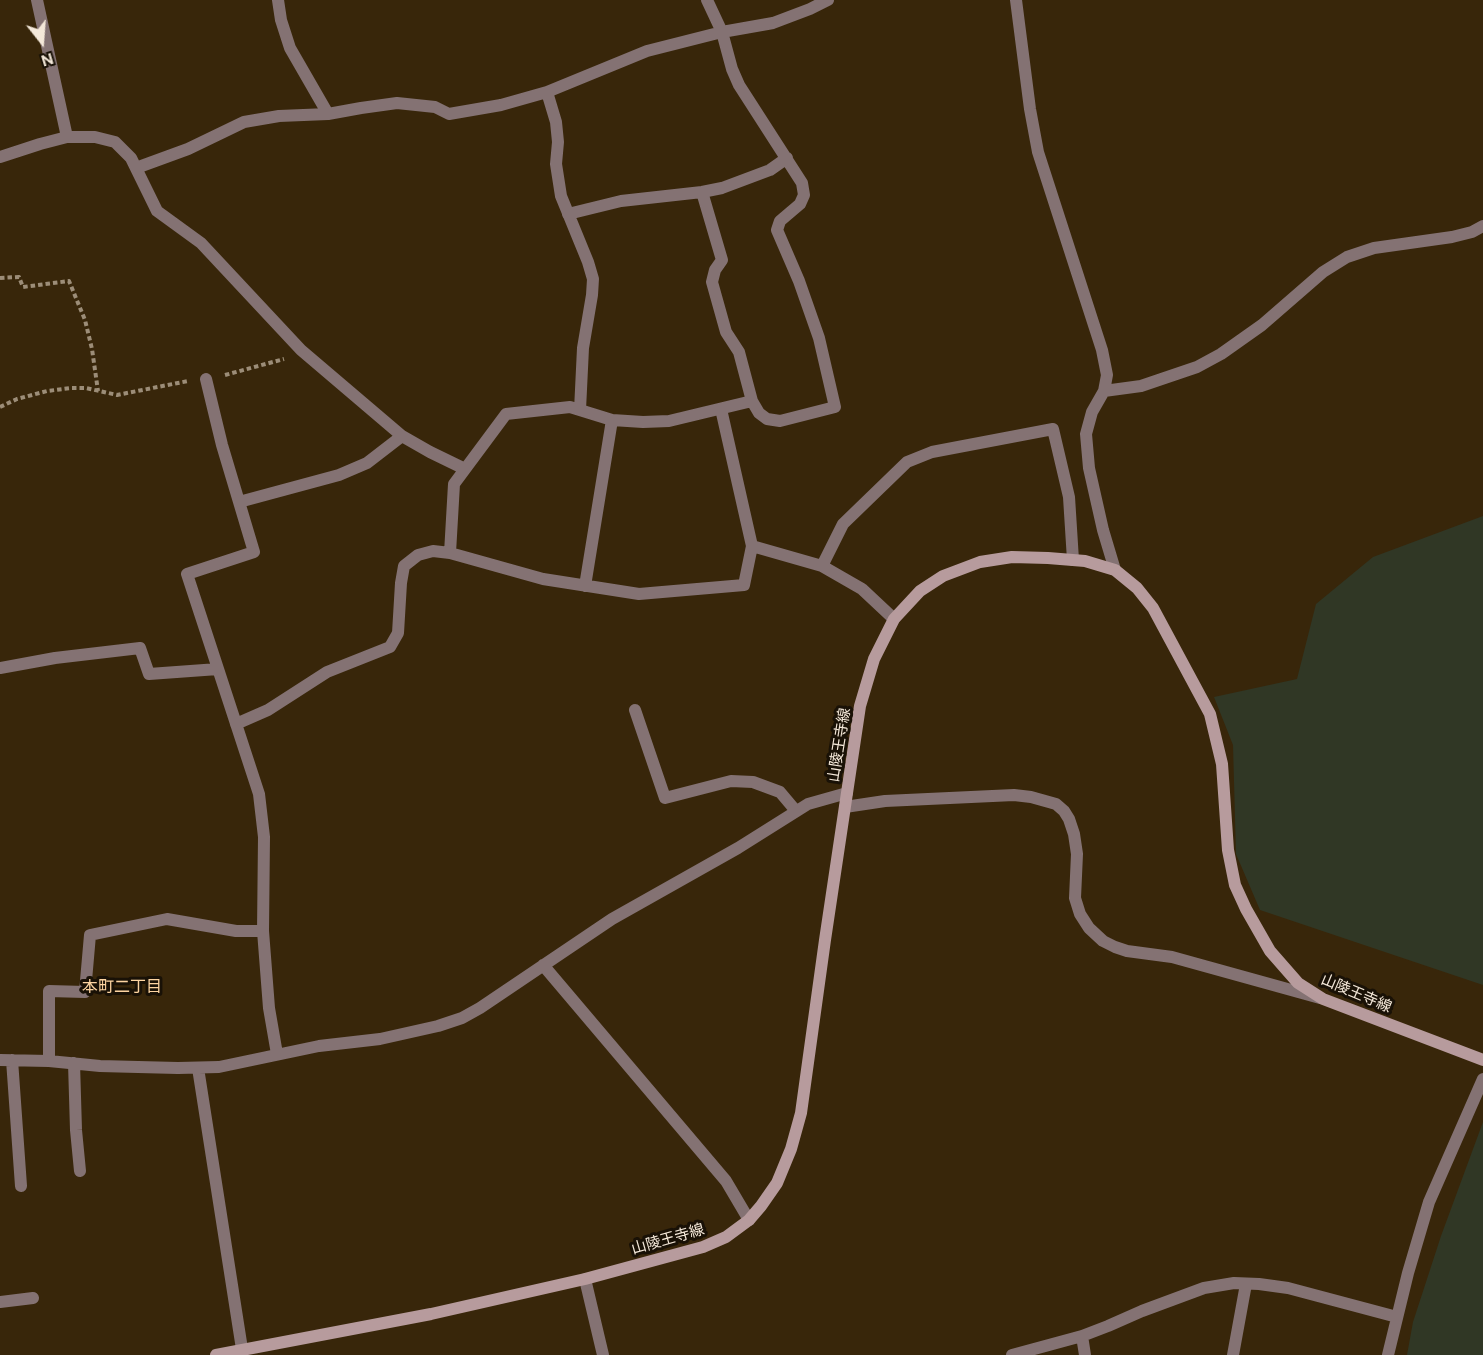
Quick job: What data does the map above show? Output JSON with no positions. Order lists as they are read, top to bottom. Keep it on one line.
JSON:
{"streets":{"main road":["山陵王寺線"]},"districts":["本町二丁目"],"north":"bottom"}
